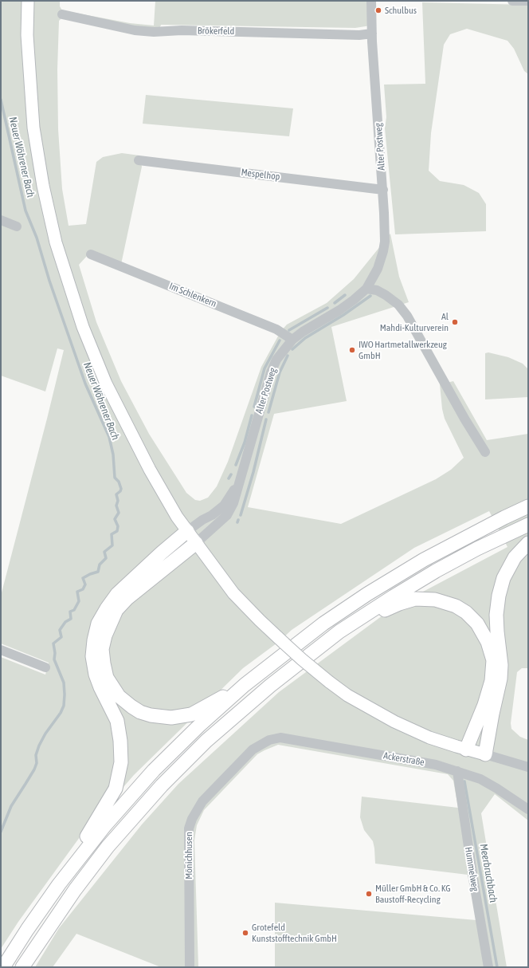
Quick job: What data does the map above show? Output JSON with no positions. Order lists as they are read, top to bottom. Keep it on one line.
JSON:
{"streets":{"street":["Brökerfeld","Alter Postweg","Mespelhop","Im Schlenkern","Ackerstraße","Mönichhusen","Hummelweg"]},"crossings":[["Brökerfeld","Alter Postweg"],["Alter Postweg","Mespelhop"],["Alter Postweg","Im Schlenkern"],["Ackerstraße","Mönichhusen"],["Ackerstraße","Hummelweg"]],"water":["Neuer Wöhrener Bach","Meerbruchbach"],"places":["Schulbus","Al Mahdi-Kulturverein","IWO Hartmetallwerkzeug GmbH","Müller GmbH & Co. KG Baustoff-Recycling","Grotefeld Kunststofftechnik GmbH"]}
